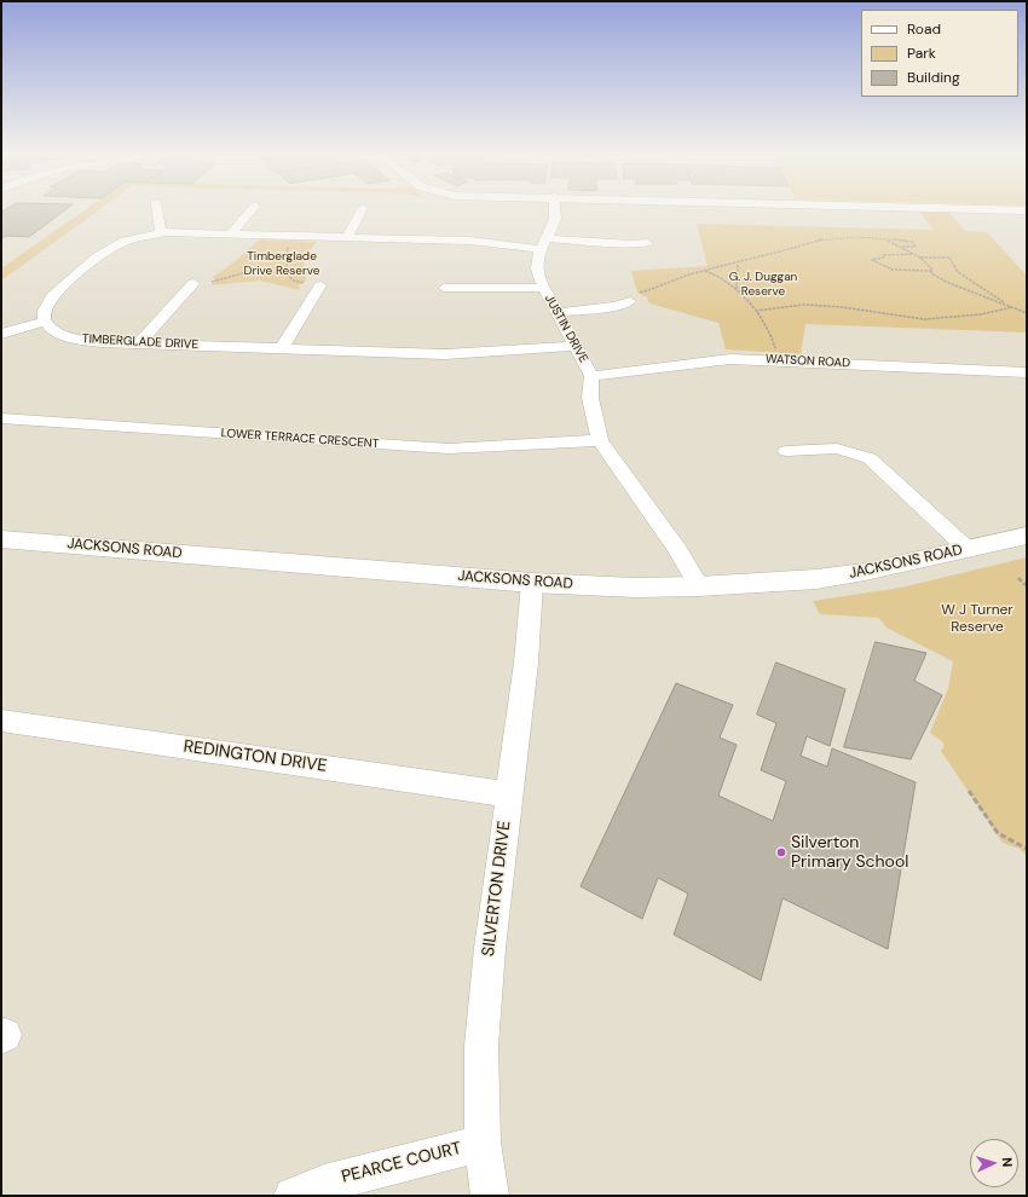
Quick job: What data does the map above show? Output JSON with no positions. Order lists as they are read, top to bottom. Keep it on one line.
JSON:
{"streets":{"street":["JUSTIN DRIVE","TIMBERGLADE DRIVE","WATSON ROAD","LOWER TERRACE CRESCENT","JACKSONS ROAD","REDINGTON DRIVE","SILVERTON DRIVE","PEARCE COURT"]},"crossings":[["JUSTIN DRIVE","TIMBERGLADE DRIVE"],["JUSTIN DRIVE","WATSON ROAD"],["JUSTIN DRIVE","LOWER TERRACE CRESCENT"],["JUSTIN DRIVE","JACKSONS ROAD"],["JACKSONS ROAD","SILVERTON DRIVE"],["REDINGTON DRIVE","SILVERTON DRIVE"],["SILVERTON DRIVE","PEARCE COURT"]],"parks":["Timberglade Drive Reserve","G. J. Duggan Reserve","W J Turner Reserve"],"places":["Silverton Primary School"],"legend":["Road","Park","Building"],"north":"right"}
